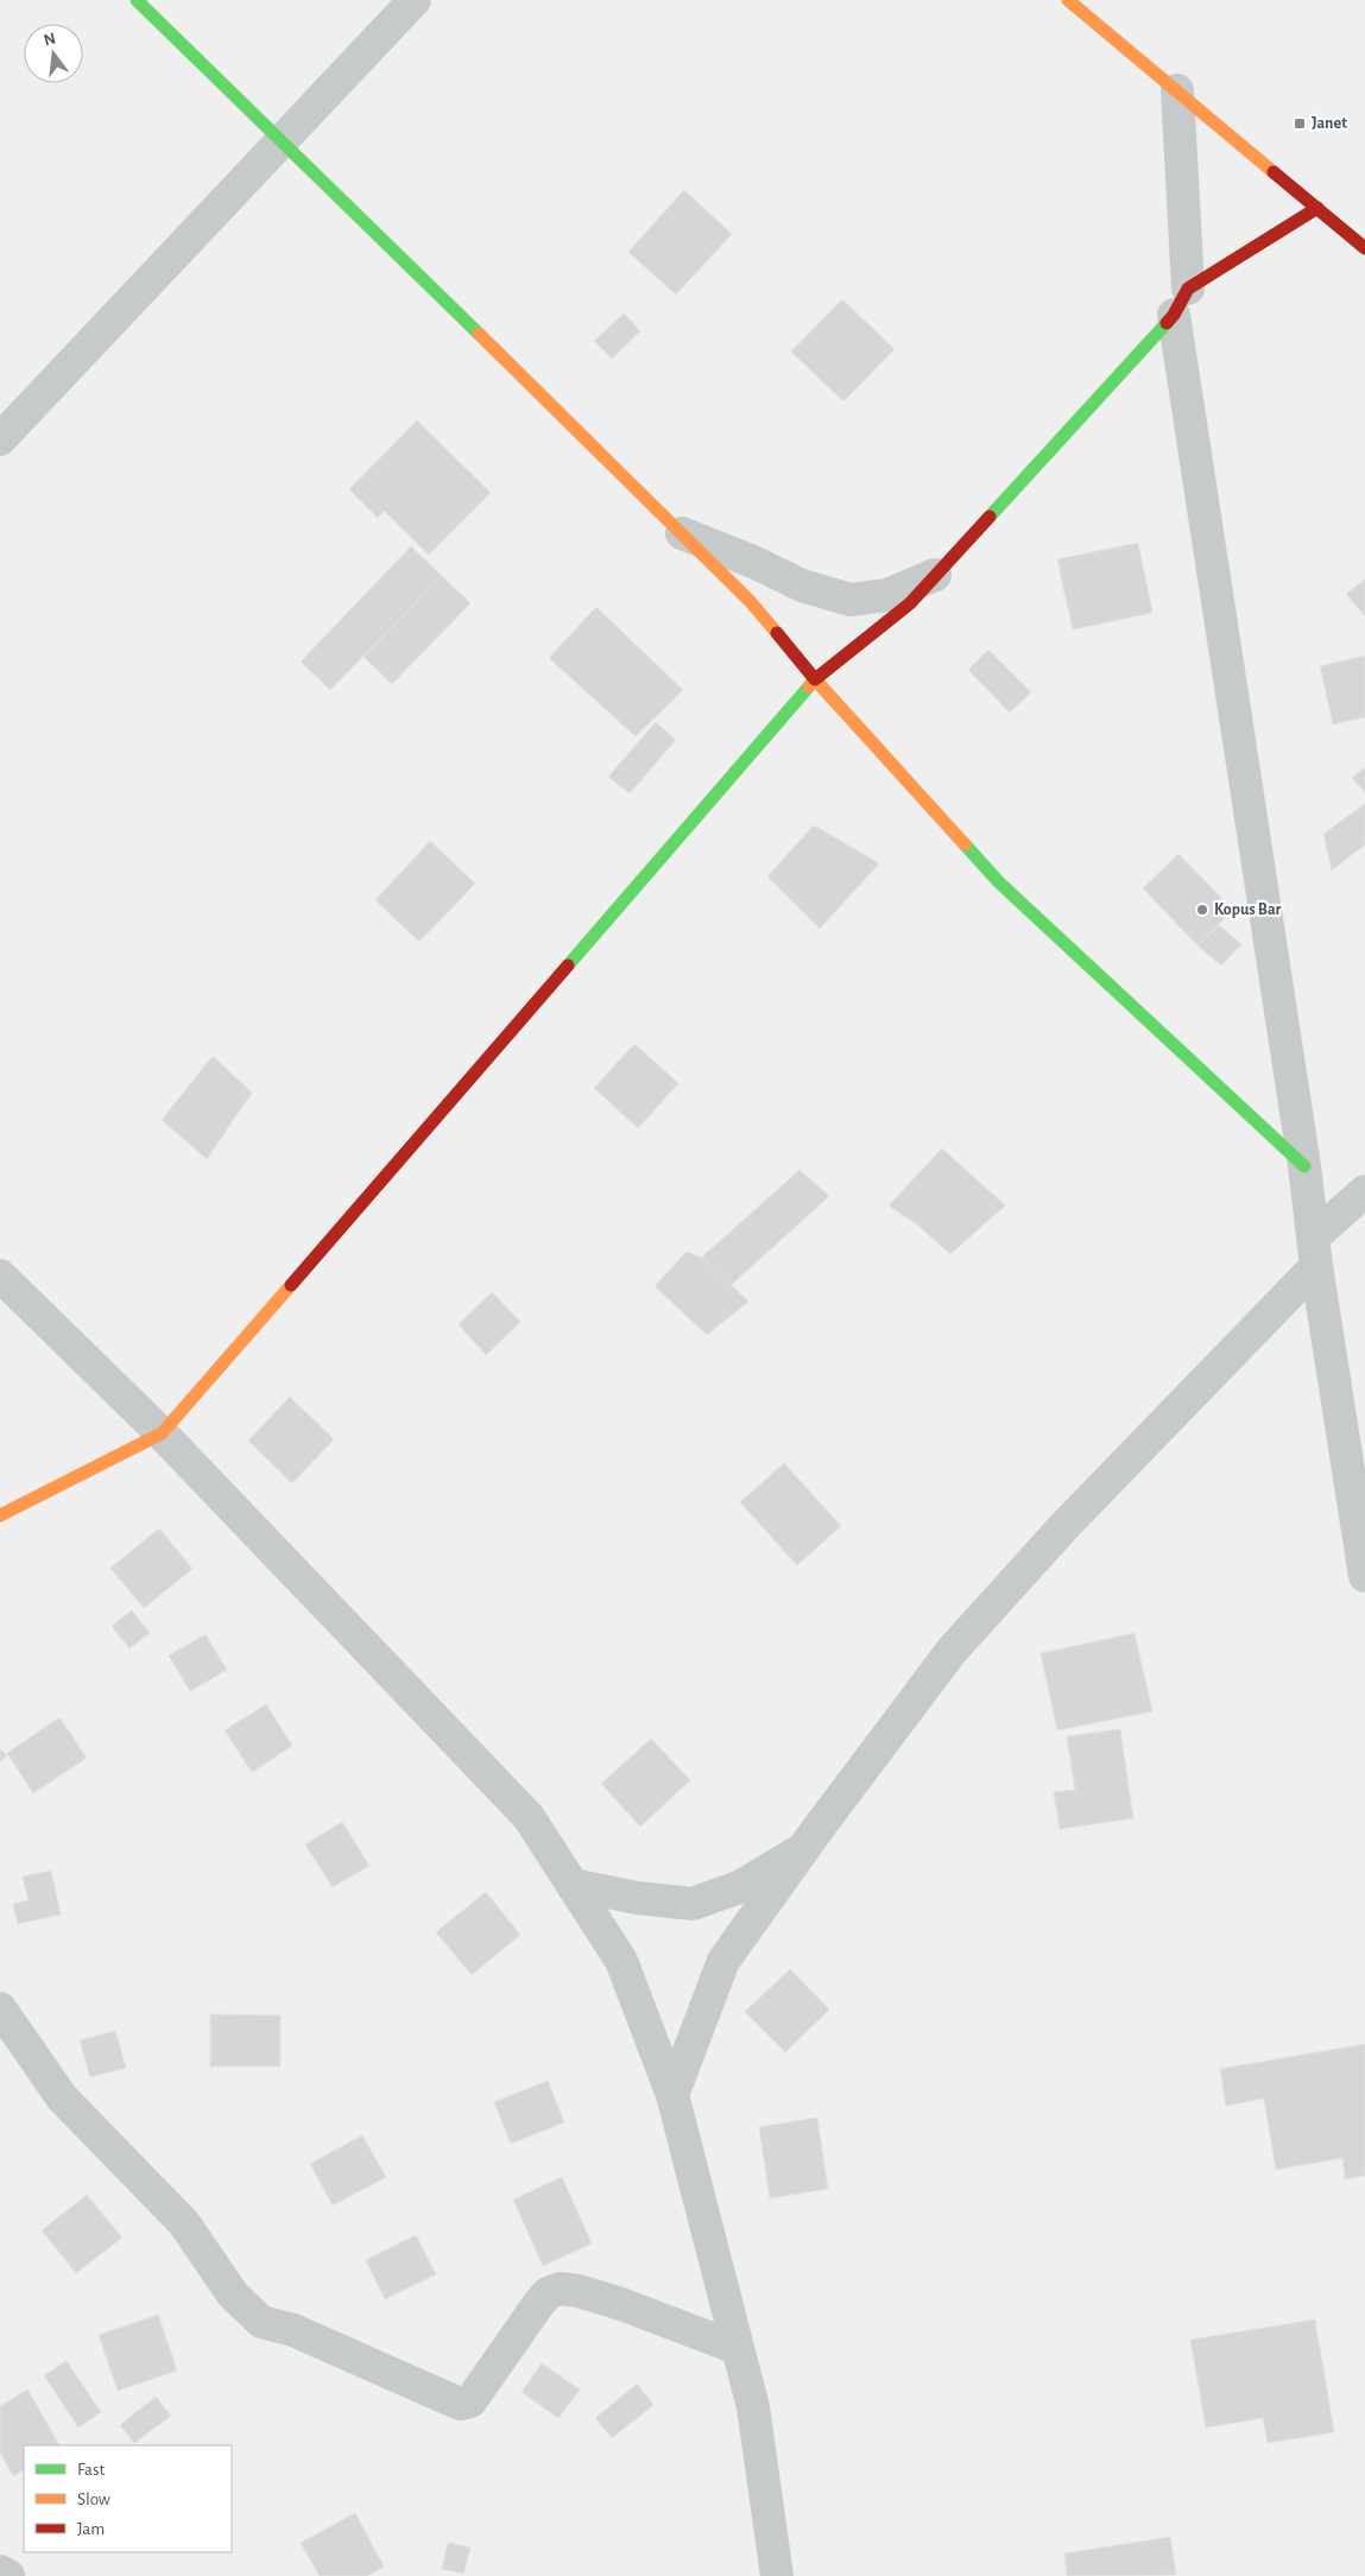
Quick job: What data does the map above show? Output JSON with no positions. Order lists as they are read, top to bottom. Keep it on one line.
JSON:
{"places":{"transit":["Janet"],"other":["Kopus Bar"]},"legend":["Fast","Slow","Jam"],"north":"top"}
